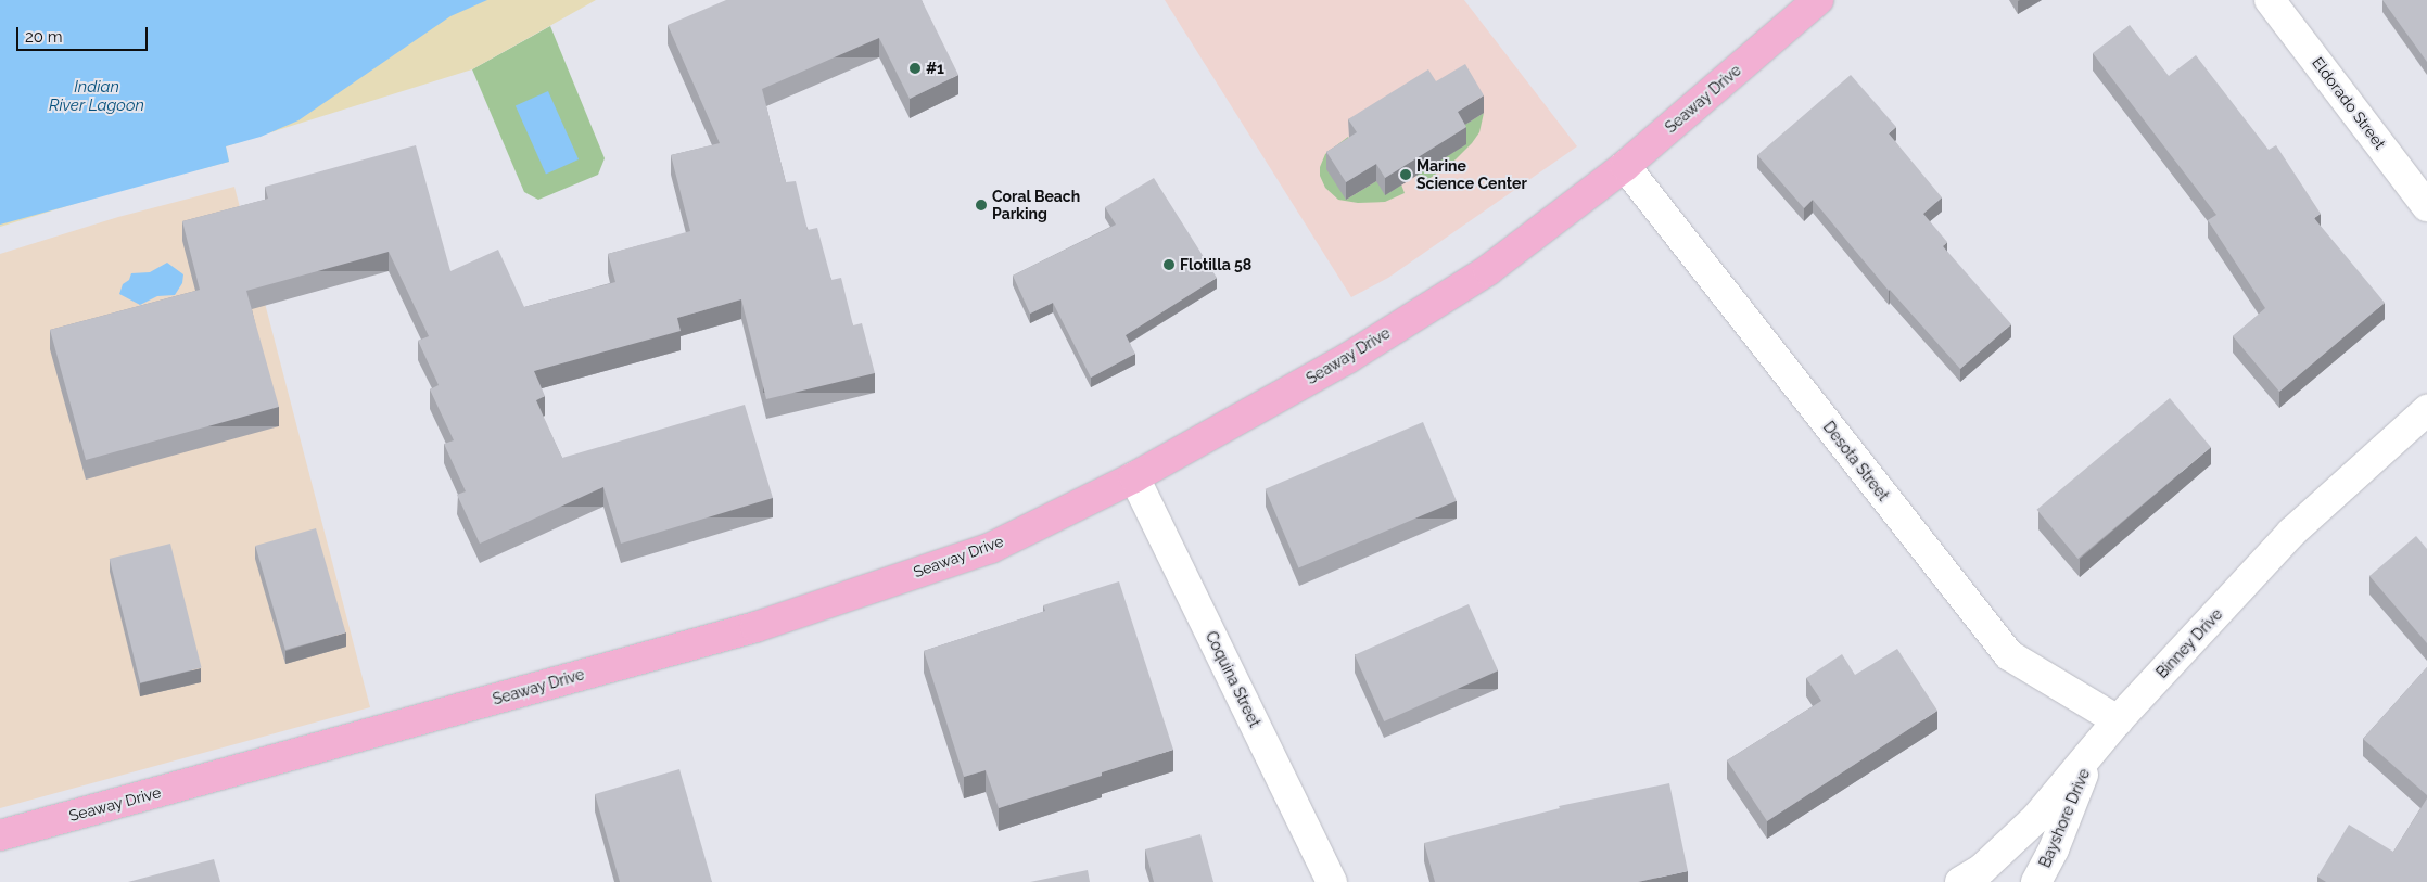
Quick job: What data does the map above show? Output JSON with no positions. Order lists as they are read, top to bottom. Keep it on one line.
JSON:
{"streets":{"main road":["Seaway Drive"],"street":["Eldorado Street","Desota Street","Binney Drive","Coquina Street","Bayshore Drive"]},"crossings":[["Seaway Drive","Desota Street"],["Seaway Drive","Coquina Street"],["Desota Street","Binney Drive"],["Binney Drive","Bayshore Drive"]],"water":["Indian River Lagoon"],"places":["#1","Marine Science Center","Coral Beach Parking","Flotilla 58"],"scale_bar":"20 m"}
